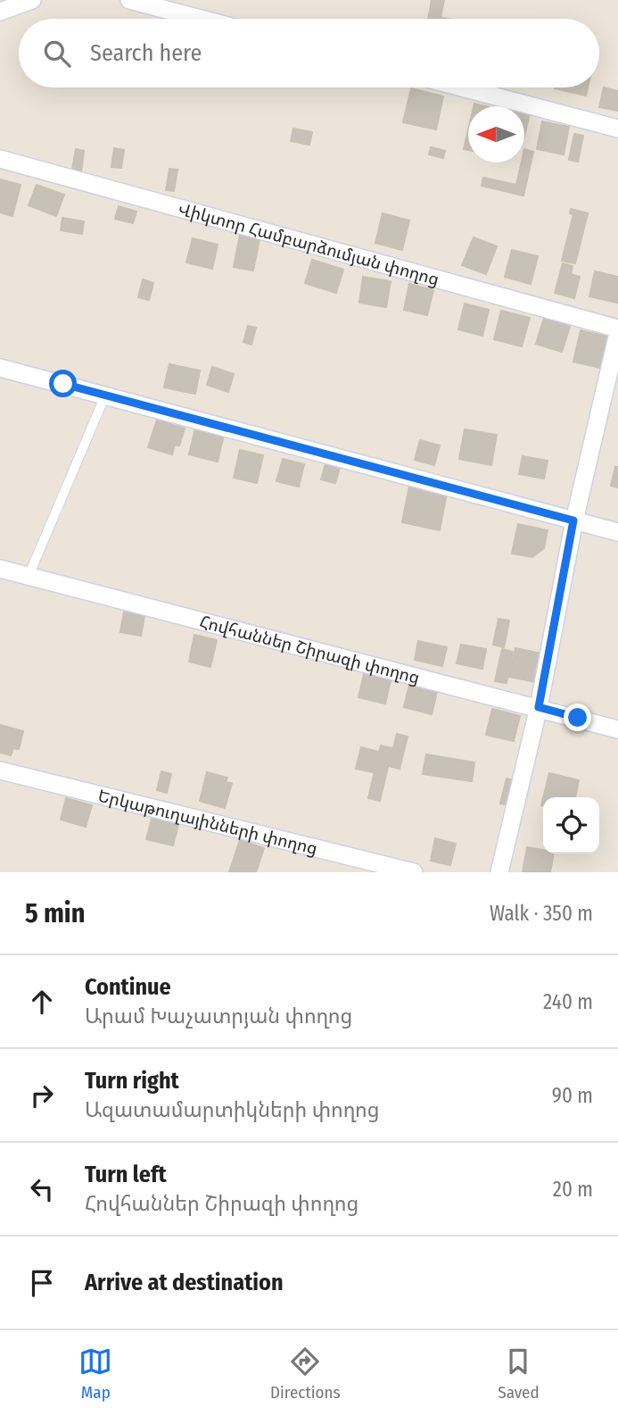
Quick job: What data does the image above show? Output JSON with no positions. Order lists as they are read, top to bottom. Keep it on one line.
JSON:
{"streets":{"street":["Վիկտոր Համբարձումյան փողոց","Հովհաններ Շիրազի փողոց","Երկաթուղայինների փողոց"]},"north":"left","page":{"search":"Search here","heading":["5 min","Walk · 350 m"],"list":[["Continue","Արամ Խաչատրյան փողոց","240 m"],["Turn right","Ազատամարտիկների փողոց","90 m"],["Turn left","Հովհաններ Շիրազի փողոց","20 m"],"Arrive at destination"],"nav":["Map","Directions","Saved"]}}
